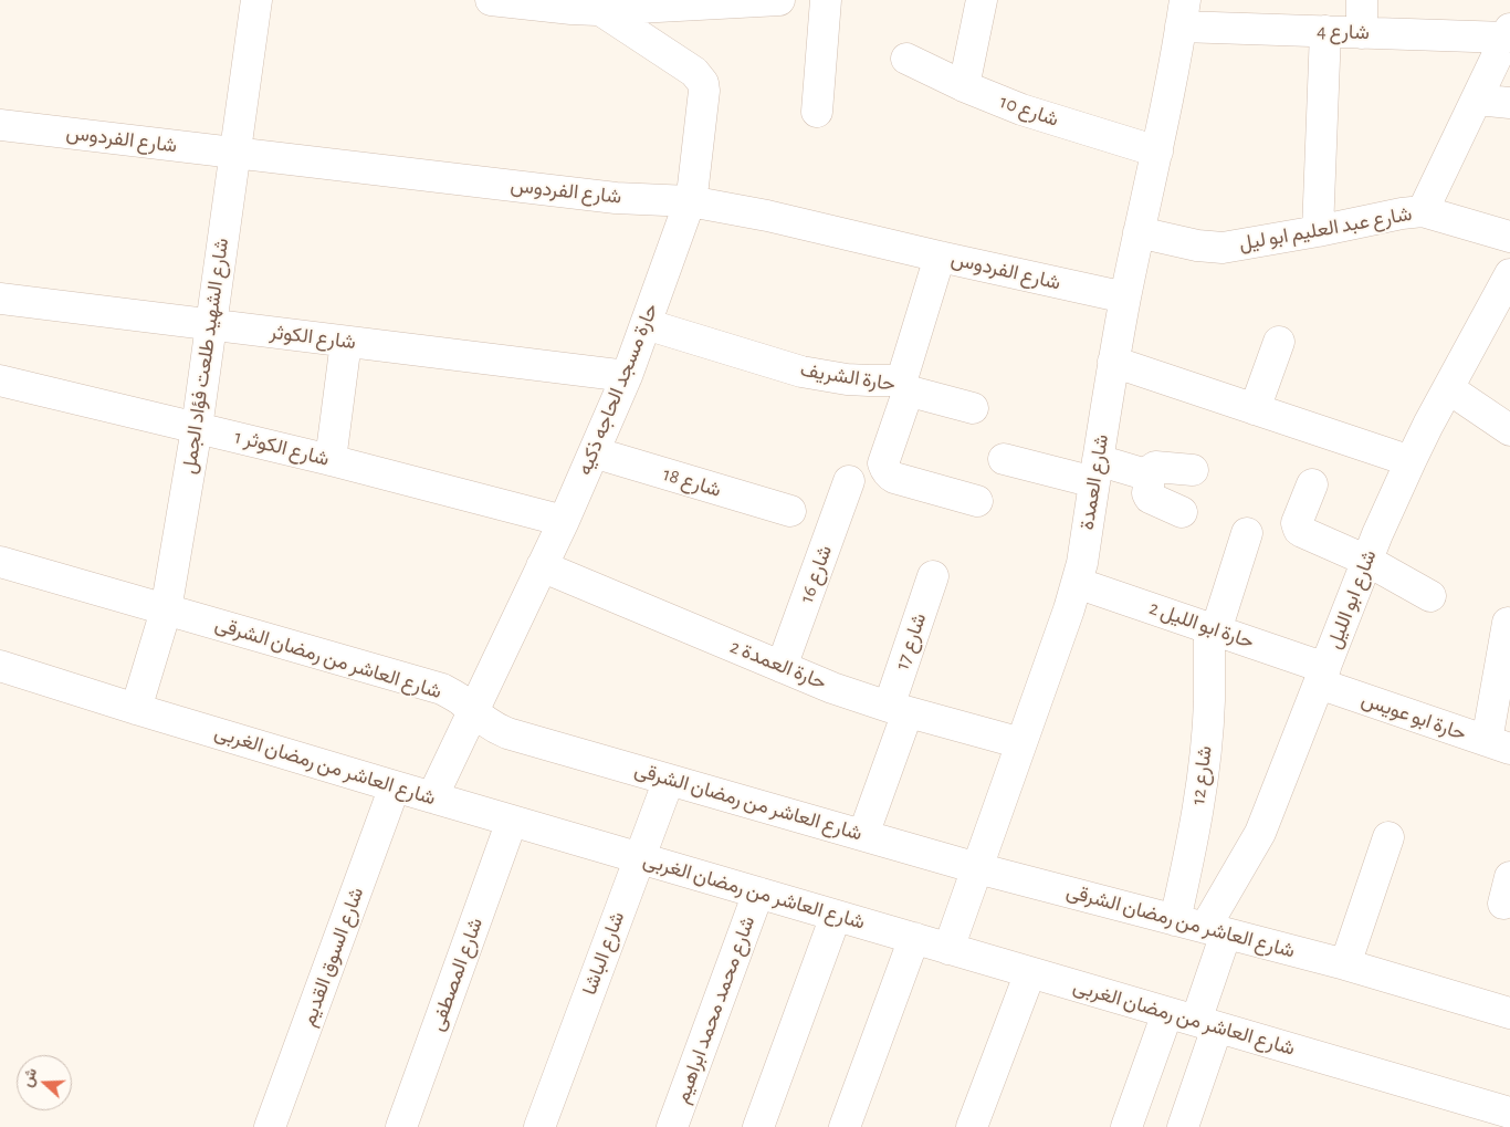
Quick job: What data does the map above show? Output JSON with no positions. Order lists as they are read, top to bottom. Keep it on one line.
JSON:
{"streets":{"street":["شارع 4","شارع 10","شارع الفردوس","شارع عبد العليم ابو ليل","شارع الكوثر","شارع الشهيد طلعت فؤاد الجمل","حارة الشريف","حارة مسجد الحاجه ذكيه","شارع الكوثر 1","شارع 18","شارع العمدة","شارع 16","شارع ابو الليل","حارة ابو الليل 2","شارع 17","شارع العاشر من رمضان الشرقى","حارة العمدة 2","حارة ابو عويس","شارع العاشر من رمضان الغربى","شارع 12","شارع الباشا","شارع السوق القديم","شارع المصطفى","شارع محمد محمد ابراهيم"]},"crossings":[["شارع 4","شارع العمدة"],["شارع 10","شارع العمدة"],["شارع الفردوس","شارع الشهيد طلعت فؤاد الجمل"],["شارع الفردوس","حارة مسجد الحاجه ذكيه"],["شارع الفردوس","شارع العمدة"],["شارع عبد العليم ابو ليل","شارع العمدة"],["شارع الكوثر","شارع الشهيد طلعت فؤاد الجمل"],["شارع الكوثر","حارة مسجد الحاجه ذكيه"],["شارع الشهيد طلعت فؤاد الجمل","شارع الكوثر 1"],["شارع الشهيد طلعت فؤاد الجمل","شارع العاشر من رمضان الشرقى"],["شارع الشهيد طلعت فؤاد الجمل","شارع العاشر من رمضان الغربى"],["حارة الشريف","حارة مسجد الحاجه ذكيه"],["حارة مسجد الحاجه ذكيه","شارع الكوثر 1"],["حارة مسجد الحاجه ذكيه","شارع 18"],["حارة مسجد الحاجه ذكيه","شارع العاشر من رمضان الشرقى"],["حارة مسجد الحاجه ذكيه","حارة العمدة 2"],["حارة مسجد الحاجه ذكيه","شارع العاشر من رمضان الغربى"],["شارع العمدة","حارة ابو الليل 2"],["شارع العمدة","شارع العاشر من رمضان الشرقى"],["شارع العمدة","حارة العمدة 2"],["شارع العمدة","شارع العاشر من رمضان الغربى"],["شارع 16","حارة العمدة 2"],["شارع ابو الليل","حارة ابو الليل 2"],["شارع ابو الليل","شارع العاشر من رمضان الشرقى"],["شارع ابو الليل","حارة ابو عويس"],["شارع ابو الليل","شارع العاشر من رمضان الغربى"],["حارة ابو الليل 2","حارة ابو عويس"],["حارة ابو الليل 2","شارع 12"],["شارع 17","شارع العاشر من رمضان الشرقى"],["شارع 17","حارة العمدة 2"],["شارع العاشر من رمضان الشرقى","شارع 12"],["شارع العاشر من رمضان الشرقى","شارع الباشا"],["شارع العاشر من رمضان الغربى","شارع الباشا"],["شارع العاشر من رمضان الغربى","شارع السوق القديم"],["شارع العاشر من رمضان الغربى","شارع المصطفى"],["شارع العاشر من رمضان الغربى","شارع محمد محمد ابراهيم"]],"north":"left"}
